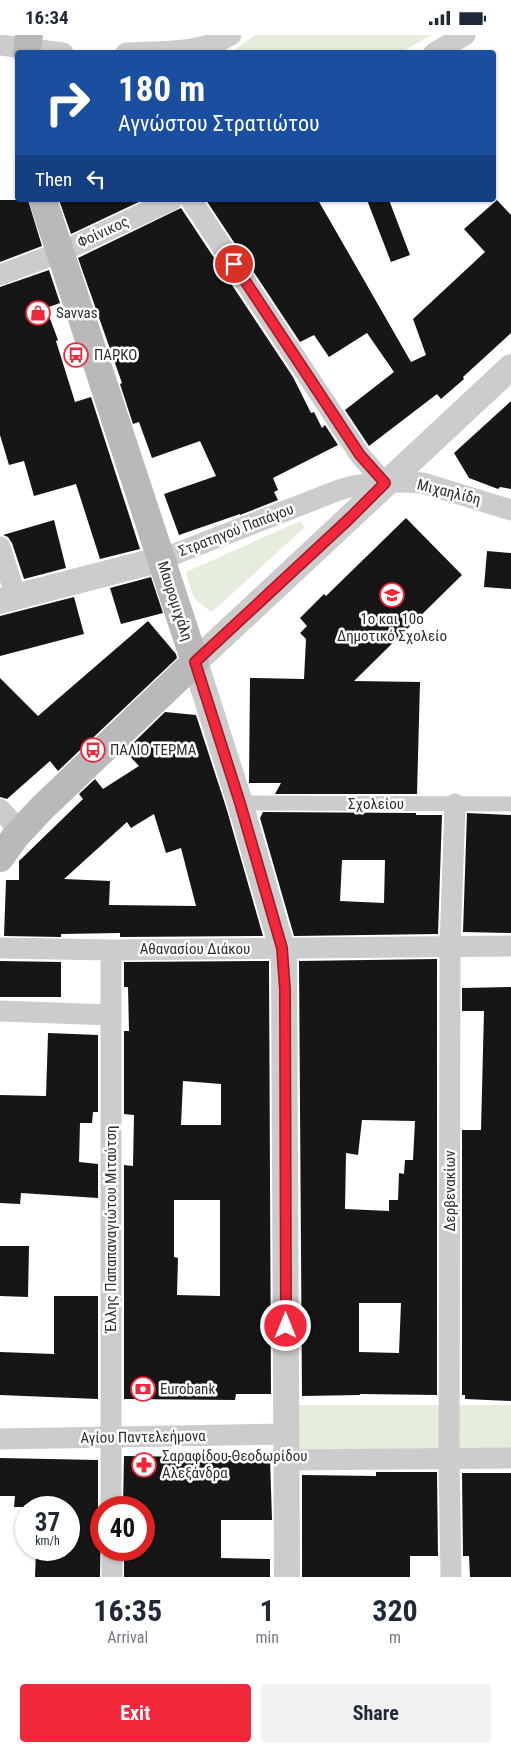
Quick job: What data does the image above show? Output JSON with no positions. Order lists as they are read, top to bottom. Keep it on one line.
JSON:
{"streets":{"main road":["Μαυρομιχάλη"],"street":["Φοίνικος","Μιχαηλίδη","Στρατηγού Παπάγου","Σχολείου","Αθανασίου Διάκου","Δερβενακίων","Έλλης Παπαπαναγιώτου Μιταύτση","Αγίου Παντελεήμονα"]},"crossings":[["Φοίνικος","Μαυρομιχάλη"],["Μιχαηλίδη","Στρατηγού Παπάγου"],["Στρατηγού Παπάγου","Μαυρομιχάλη"],["Μαυρομιχάλη","Σχολείου"],["Μαυρομιχάλη","Αθανασίου Διάκου"],["Μαυρομιχάλη","Αγίου Παντελεήμονα"],["Σχολείου","Δερβενακίων"],["Αθανασίου Διάκου","Δερβενακίων"],["Αθανασίου Διάκου","Έλλης Παπαπαναγιώτου Μιταύτση"],["Έλλης Παπαπαναγιώτου Μιταύτση","Αγίου Παντελεήμονα"]],"places":{"shop":["Savvas"],"bus stop":["ΠΑΡΚΟ","ΠΑΛΙΟ ΤΕΡΜΑ"],"school or university":["1ο και 10ο Δημοτικό Σχολείο"],"bank":["Eurobank"],"pharmacy":["Σαραφίδου-Θεοδωρίδου Αλεξάνδρα"]},"page":{"status":"16:34","turn":["180 m","Αγνώστου Στρατιώτου"],"then":"Then","speed":"37 km/h","limit":"40","eta":["16:35","Arrival","1","min","320","m"],"buttons":["Exit","Share"]}}
